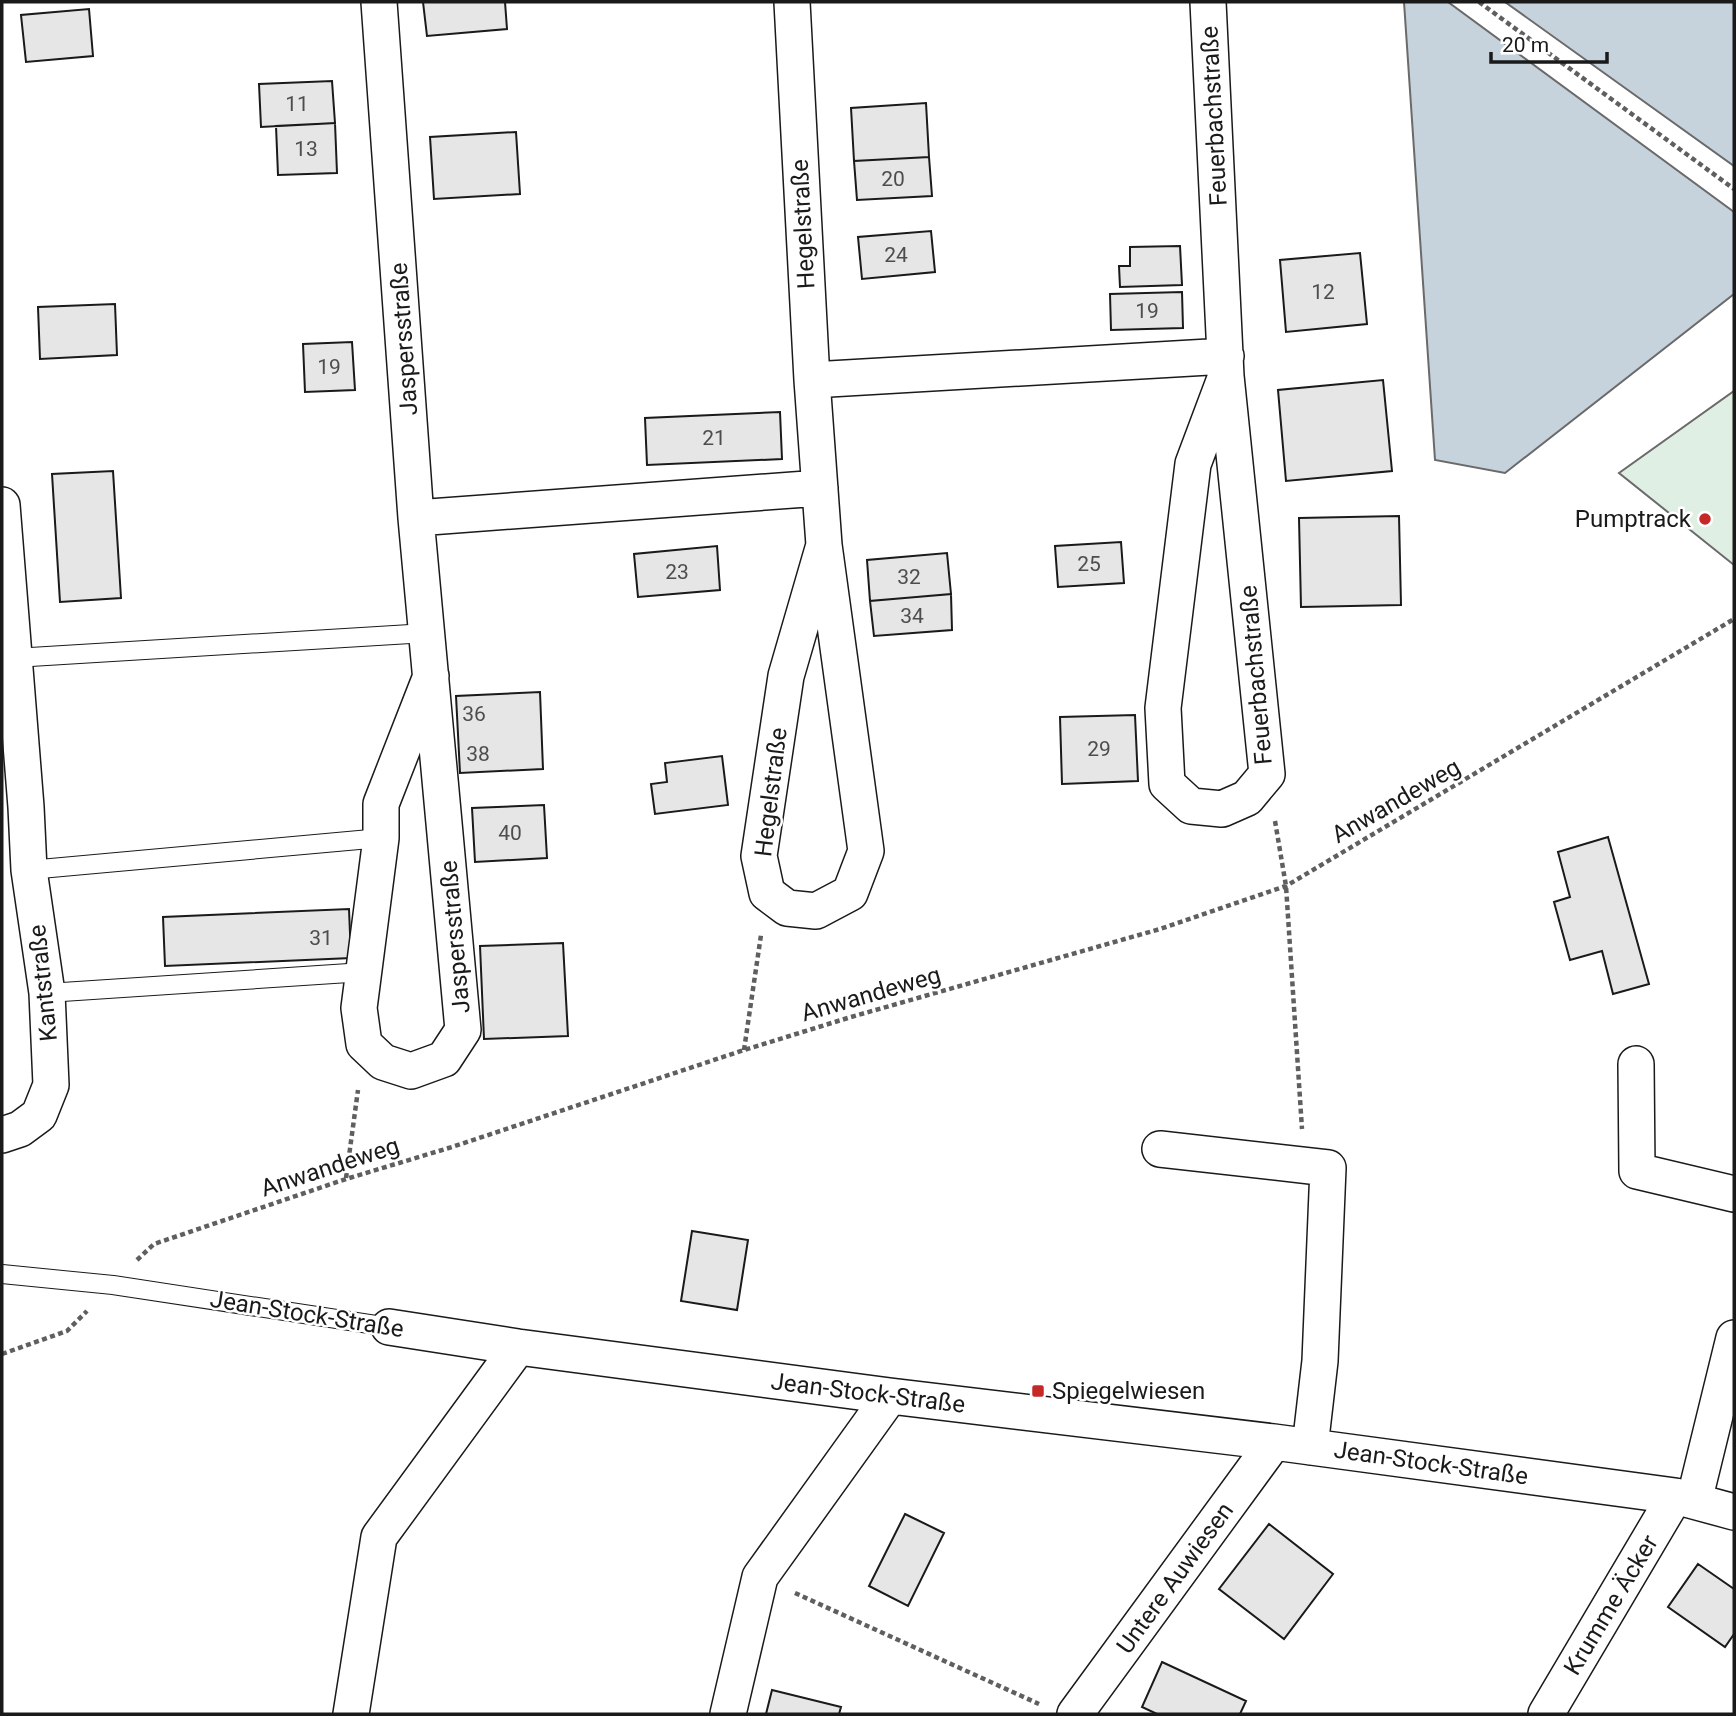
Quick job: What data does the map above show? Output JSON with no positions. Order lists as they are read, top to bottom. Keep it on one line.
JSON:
{"streets":{"street":["Feuerbachstraße","Hegelstraße","Jaspersstraße","Kantstraße","Jean-Stock-Straße","Untere Auwiesen","Krumme Äcker"],"path":["Anwandeweg"]},"crossings":[["Anwandeweg","Jean-Stock-Straße"],["Jean-Stock-Straße","Untere Auwiesen"],["Jean-Stock-Straße","Krumme Äcker"]],"places":{"other":["Pumptrack"],"transit":["Spiegelwiesen"]},"house_numbers":["11","13","20","24","12","19","19","21","25","23","32","34","36","29","38","40","31"],"scale_bar":"20 m"}
